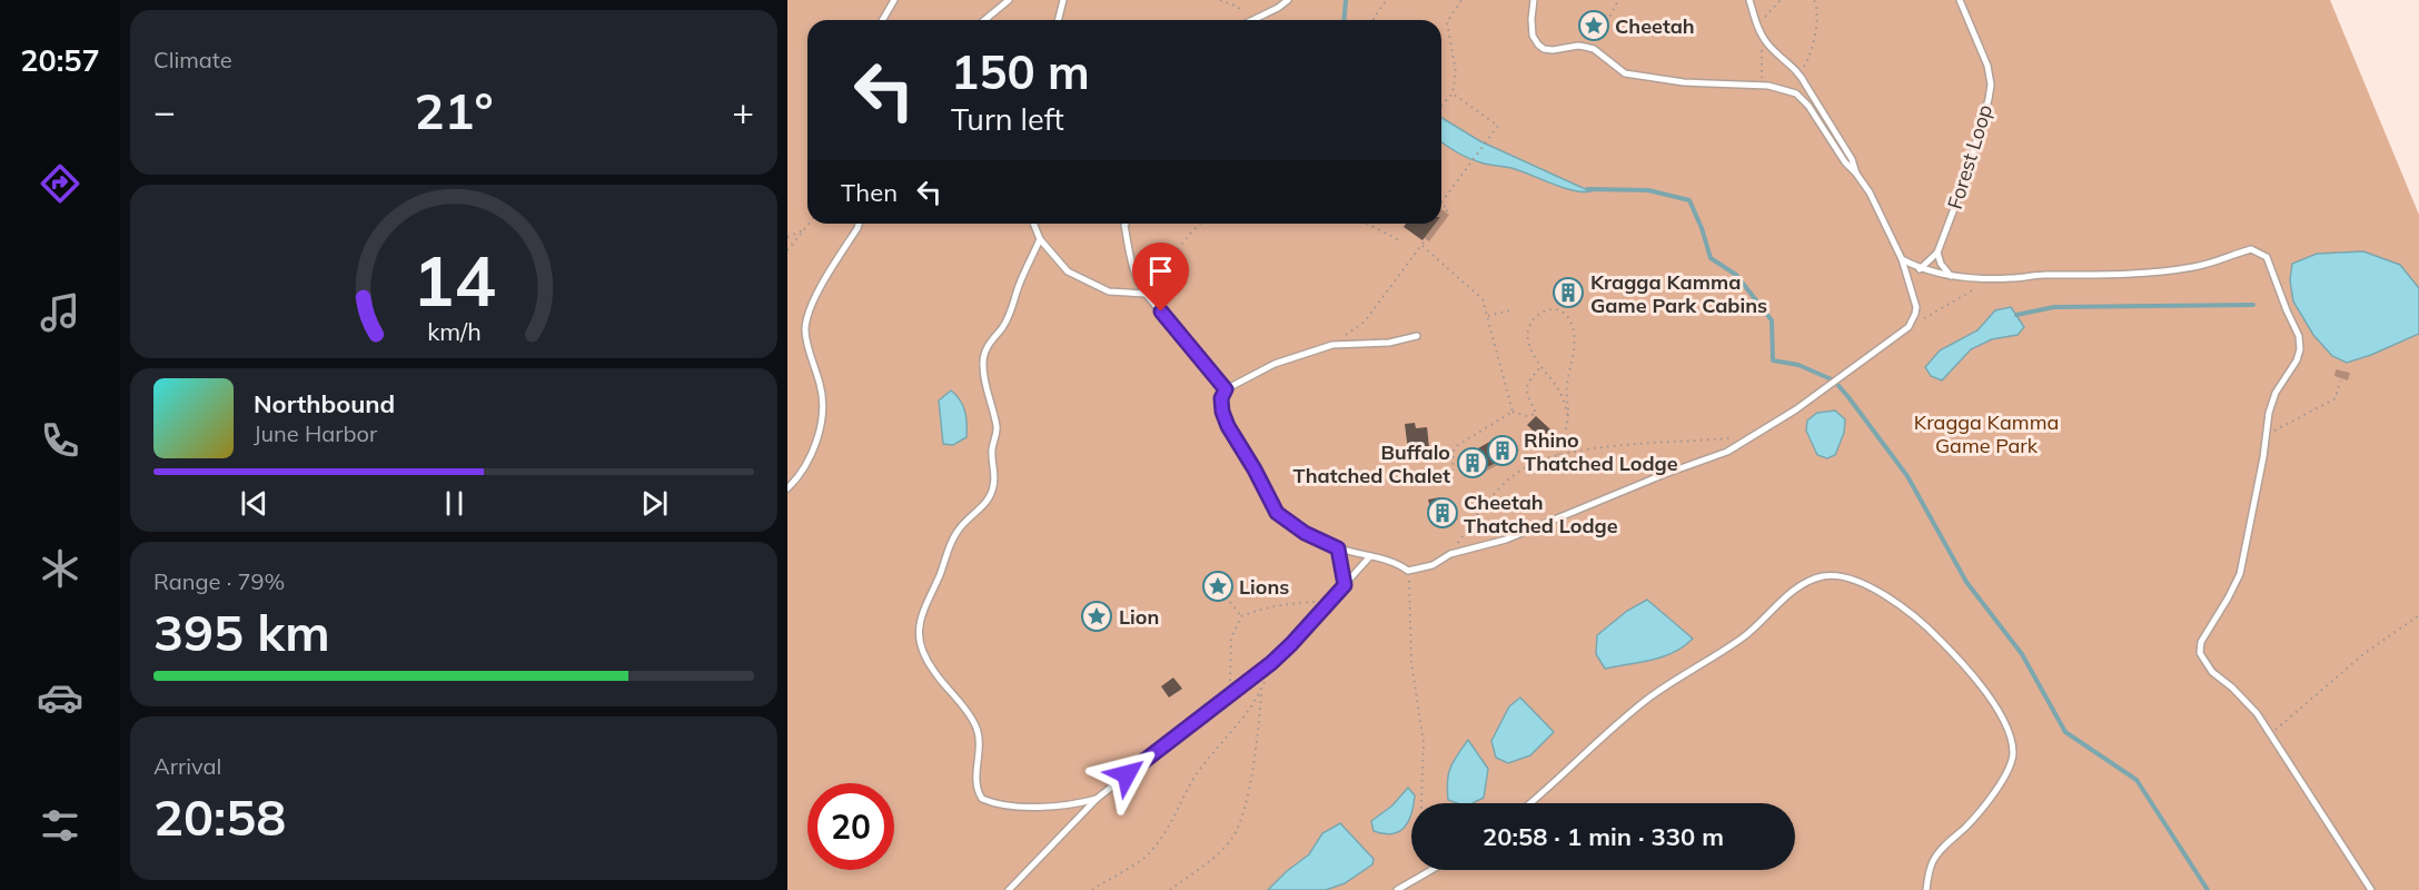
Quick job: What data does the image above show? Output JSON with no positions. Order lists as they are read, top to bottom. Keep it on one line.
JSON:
{"streets":{"lane":["Forest Loop"]},"parks":["Kragga Kamma Game Park"],"places":{"place":["Cheetah","Lions","Lion"],"building":["Kragga Kamma Game Park Cabins","Rhino Thatched Lodge","Buffalo Thatched Chalet","Cheetah Thatched Lodge"]},"page":{"tabs":"20:57","tile":["Climate",["Range · 79%","395 km"],["Arrival","20:58"]],"turn":["150 m","Turn left"],"heat":["−","21°","+"],"then":"Then","song":["Northbound","June Harbor"],"limit":"20","trip":"20:58 · 1 min · 330 m","gauge":["14","km/h"]}}
